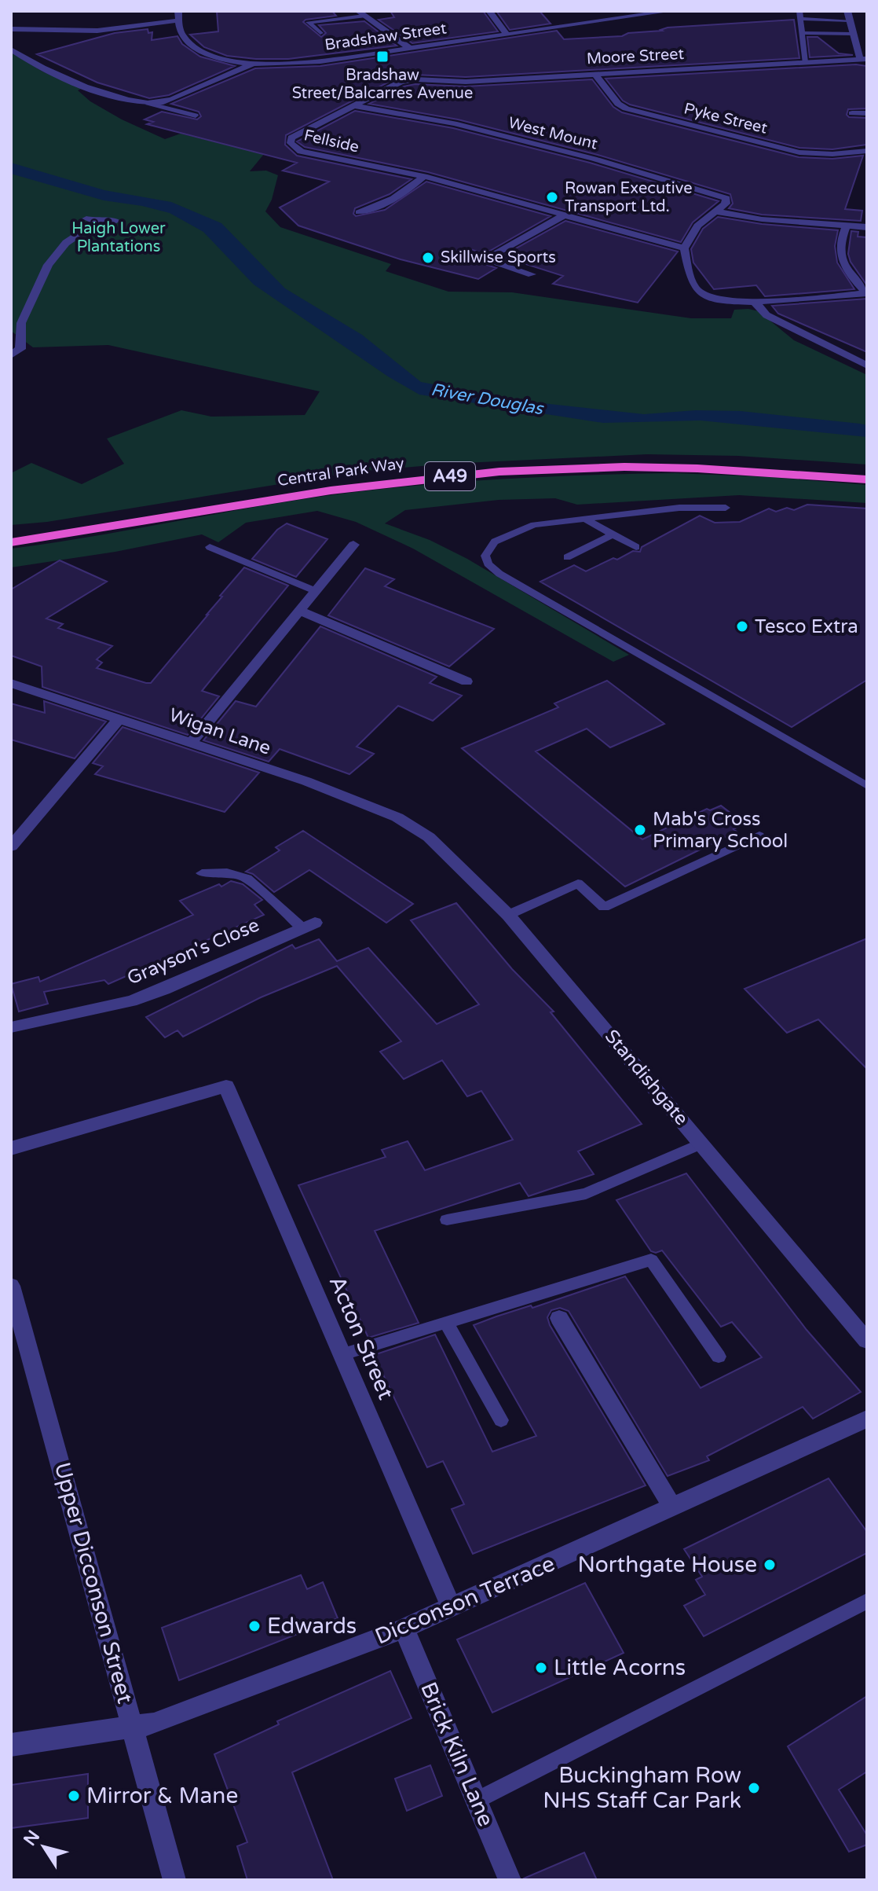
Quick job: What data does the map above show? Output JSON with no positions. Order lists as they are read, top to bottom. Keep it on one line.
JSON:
{"streets":{"highway":["Central Park Way","A49"],"street":["Bradshaw Street","Moore Street","Pyke Street","West Mount","Fellside","Wigan Lane","Grayson's Close","Standishgate","Acton Street","Upper Dicconson Street","Dicconson Terrace","Brick Kiln Lane"]},"crossings":[["Moore Street","Pyke Street"],["Moore Street","Fellside"],["West Mount","Fellside"],["Wigan Lane","Standishgate"],["Acton Street","Dicconson Terrace"],["Upper Dicconson Street","Dicconson Terrace"],["Dicconson Terrace","Brick Kiln Lane"]],"water":["River Douglas"],"parks":["Haigh Lower Plantations"],"places":{"transit":["Bradshaw Street/Balcarres Avenue"],"other":["Rowan Executive Transport Ltd.","Skillwise Sports","Tesco Extra","Mab's Cross Primary School","Northgate House","Edwards","Little Acorns","Buckingham Row NHS Staff Car Park","Mirror & Mane"]},"north":"top left"}
